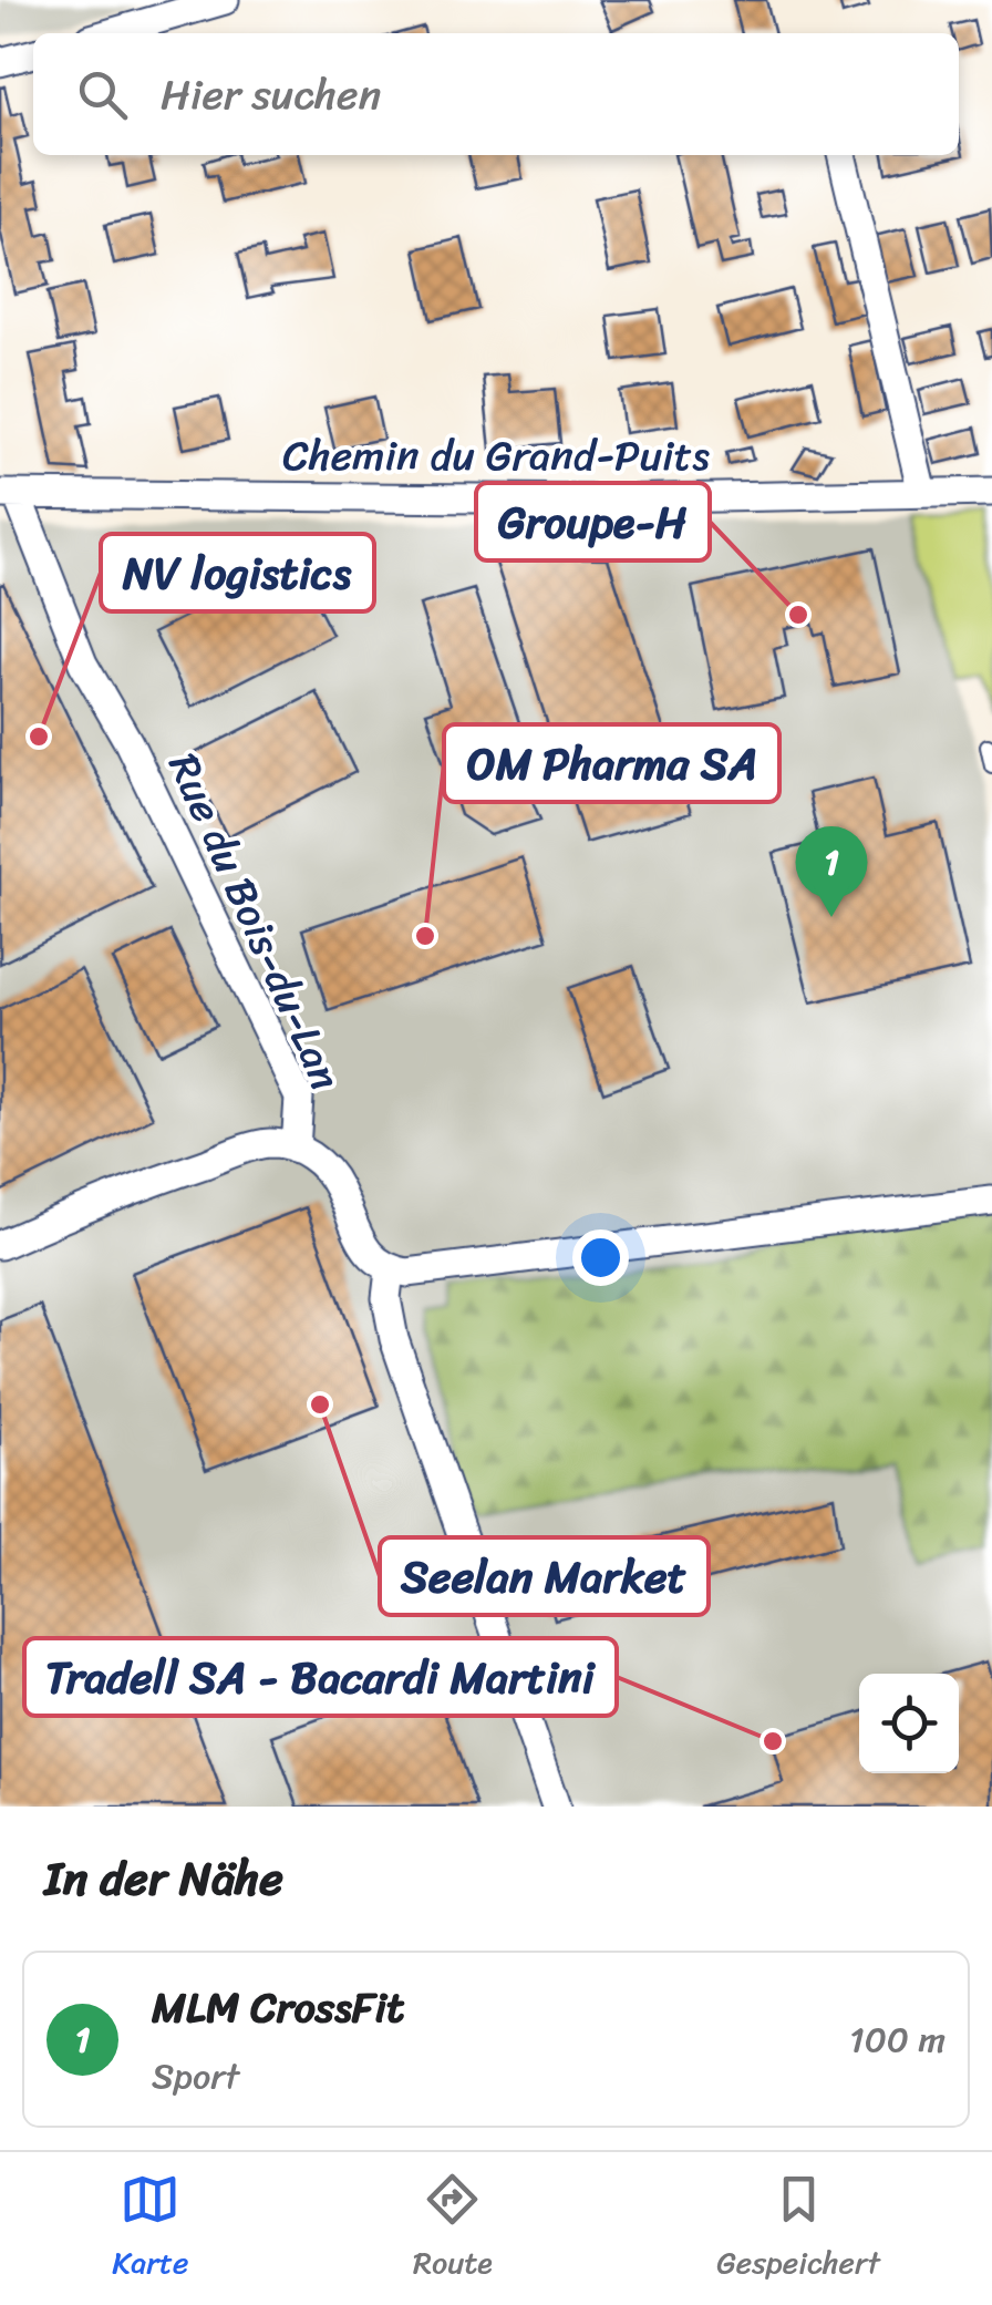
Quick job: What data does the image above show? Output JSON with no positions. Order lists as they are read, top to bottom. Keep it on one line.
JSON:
{"streets":{"street":["Chemin du Grand-Puits","Rue du Bois-du-Lan"]},"crossings":[["Chemin du Grand-Puits","Rue du Bois-du-Lan"]],"places":["Groupe-H","NV logistics","OM Pharma SA","Seelan Market","Tradell SA - Bacardi Martini"],"page":{"search":"Hier suchen","pins":"1","heading":"In der Nähe","list":[{"mark":"1","name":"MLM CrossFit","note":"Sport","value":"100 m"}],"nav":["Karte","Route","Gespeichert"]}}
